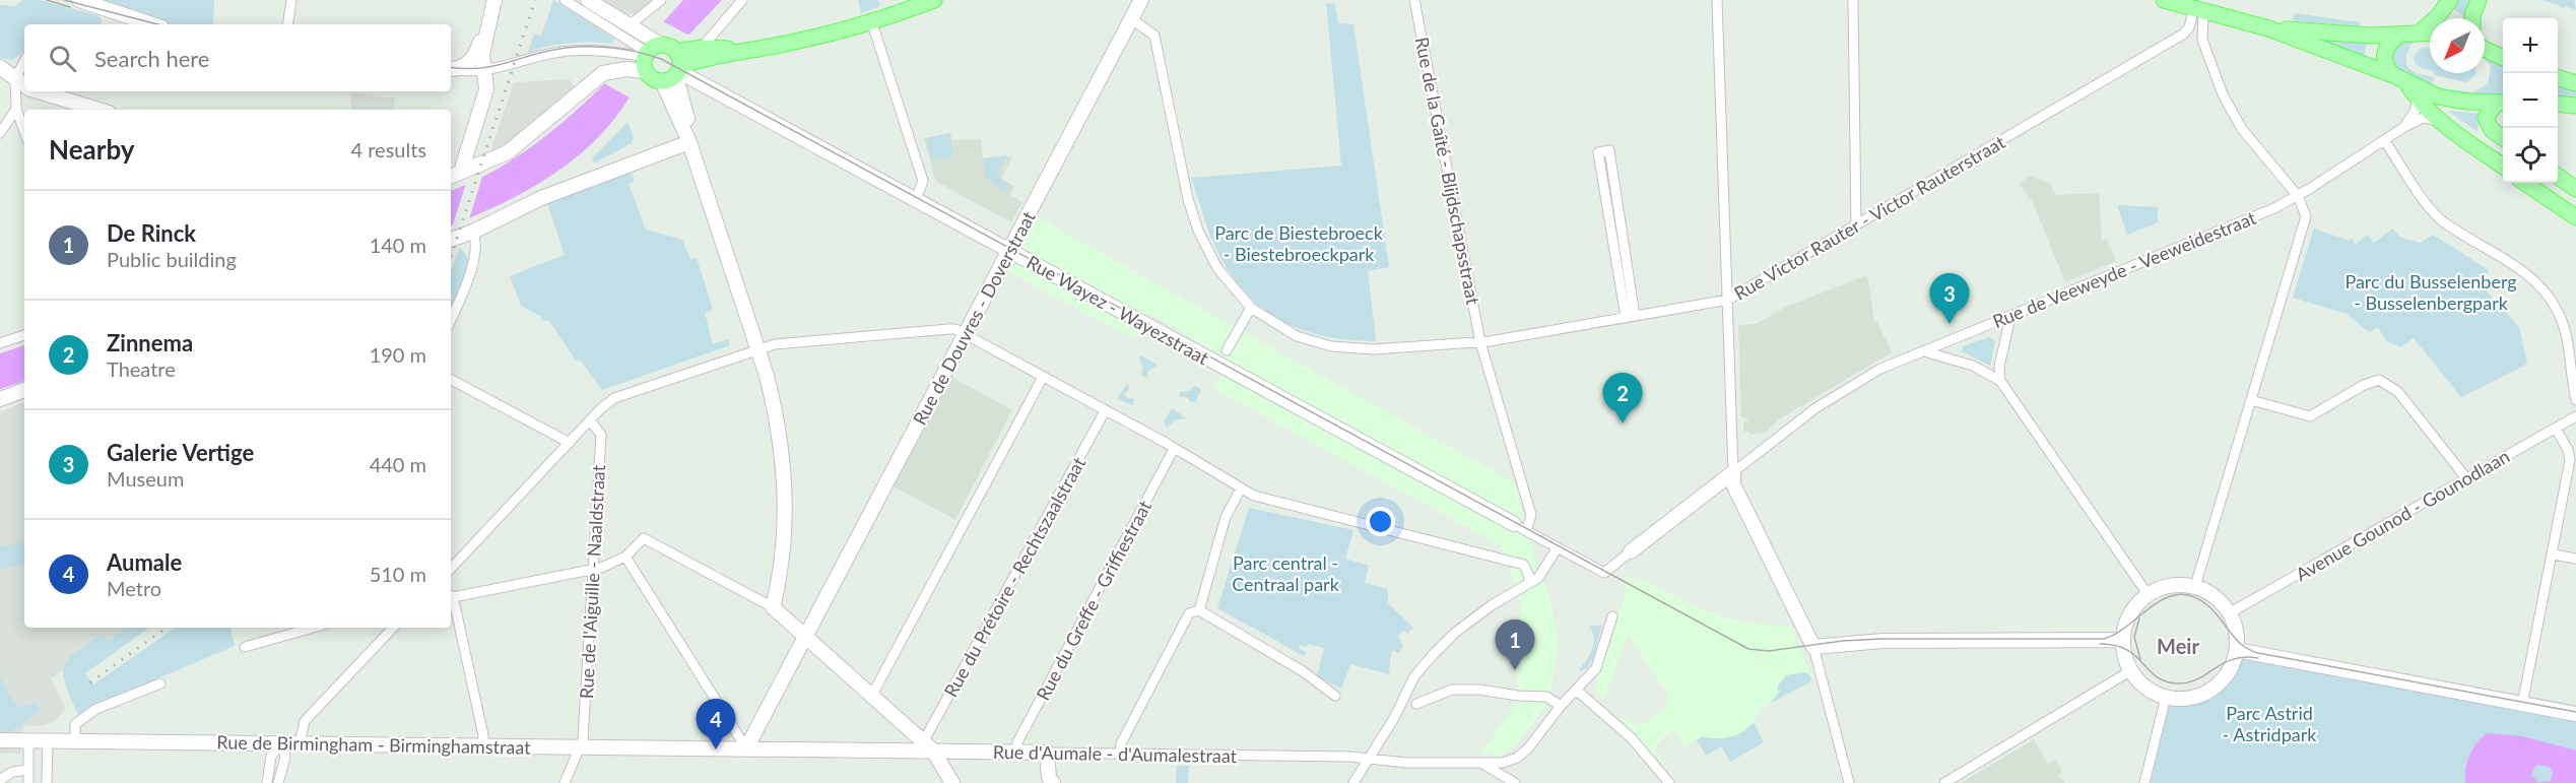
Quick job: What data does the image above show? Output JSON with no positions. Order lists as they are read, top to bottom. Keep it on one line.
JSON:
{"streets":{"street":["Rue de la Gaîté - Blijdschapsstraat","Rue Victor Rauter - Victor Rauterstraat","Rue de Veeweyde - Veeweidestraat","Rue Wayez - Wayezstraat","Rue de Douvres - Doverstraat","Avenue Gounod - Gounodlaan","Rue du Prétoire - Rechtszaalstraat","Rue de l'Aiguille - Naaldstraat","Rue du Greffe - Griffiestraat","Rue de Birmingham - Birminghamstraat","Rue d'Aumale - d'Aumalestraat"]},"crossings":[["Rue de la Gaîté - Blijdschapsstraat","Rue Victor Rauter - Victor Rauterstraat"],["Rue de la Gaîté - Blijdschapsstraat","Rue Wayez - Wayezstraat"],["Rue Victor Rauter - Victor Rauterstraat","Rue de Douvres - Doverstraat"],["Rue de Veeweyde - Veeweidestraat","Rue Wayez - Wayezstraat"],["Rue Wayez - Wayezstraat","Rue de Douvres - Doverstraat"],["Rue de Douvres - Doverstraat","Rue de Birmingham - Birminghamstraat"],["Rue de Douvres - Doverstraat","Rue d'Aumale - d'Aumalestraat"],["Rue du Prétoire - Rechtszaalstraat","Rue d'Aumale - d'Aumalestraat"],["Rue de l'Aiguille - Naaldstraat","Rue de Birmingham - Birminghamstraat"],["Rue du Greffe - Griffiestraat","Rue d'Aumale - d'Aumalestraat"],["Rue de Birmingham - Birminghamstraat","Rue d'Aumale - d'Aumalestraat"]],"districts":["Meir"],"parks":["Parc de Biestebroeck - Biestebroeckpark","Parc du Busselenberg - Busselenbergpark","Parc central - Centraal park","Parc Astrid - Astridpark"],"north":"bottom left","page":{"map_buttons":["+","−"],"search":"Search here","heading":["Nearby","4 results"],"list":[{"mark":"1","name":"De Rinck","note":"Public building","value":"140 m"},{"mark":"2","name":"Zinnema","note":"Theatre","value":"190 m"},{"mark":"3","name":"Galerie Vertige","note":"Museum","value":"440 m"},{"mark":"4","name":"Aumale","note":"Metro","value":"510 m"}],"pins":["3","2","1","4"]}}
